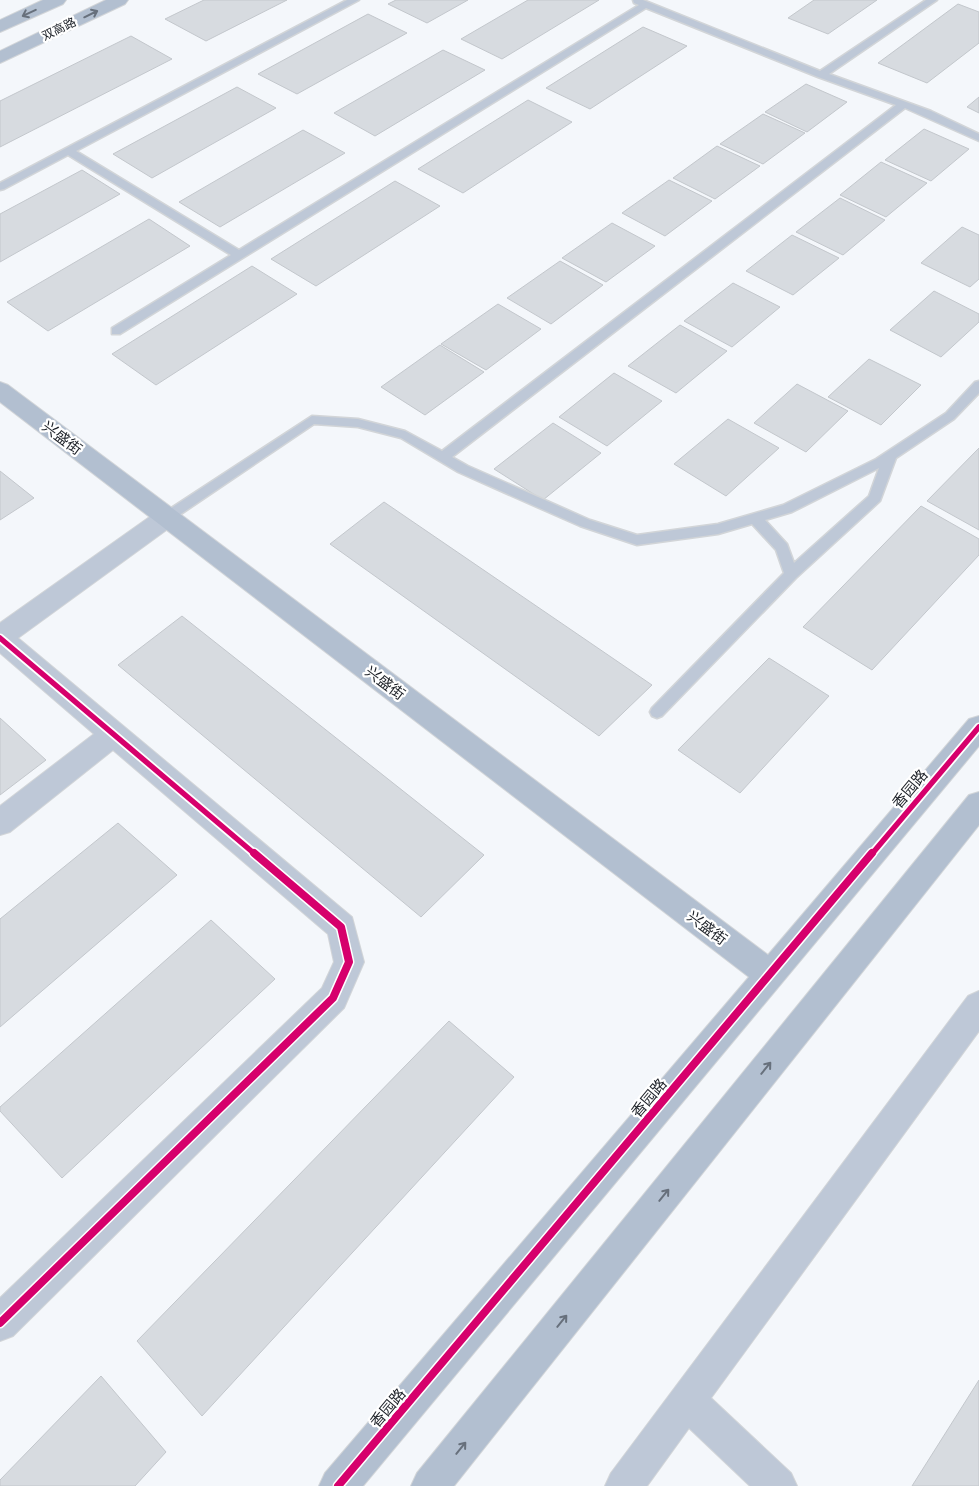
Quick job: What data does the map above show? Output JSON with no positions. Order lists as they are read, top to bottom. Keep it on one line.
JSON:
{"streets":{"street":["双高路","兴盛街","香园路"]},"crossings":[["兴盛街","香园路"]]}
